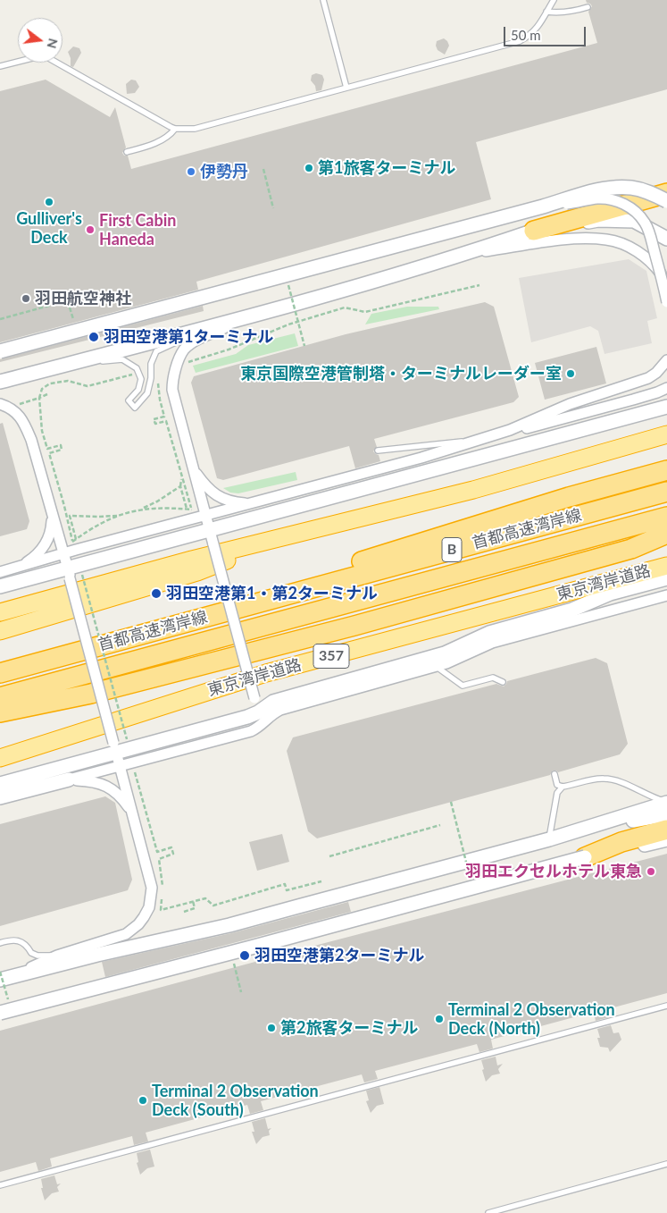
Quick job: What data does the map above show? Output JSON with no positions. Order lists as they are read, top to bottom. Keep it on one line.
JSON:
{"streets":{"highway":["首都高速湾岸線","B","東京湾岸道路","357"]},"places":["第1旅客ターミナル","伊勢丹","Gulliver's Deck","First Cabin Haneda","羽田航空神社","羽田空港第1ターミナル","東京国際空港管制塔・ターミナルレーダー室","羽田空港第1・第2ターミナル","羽田エクセルホテル東急","羽田空港第2ターミナル","Terminal 2 Observation Deck (North)","第2旅客ターミナル","Terminal 2 Observation Deck (South)"],"scale_bar":"50 m","north":"right"}
